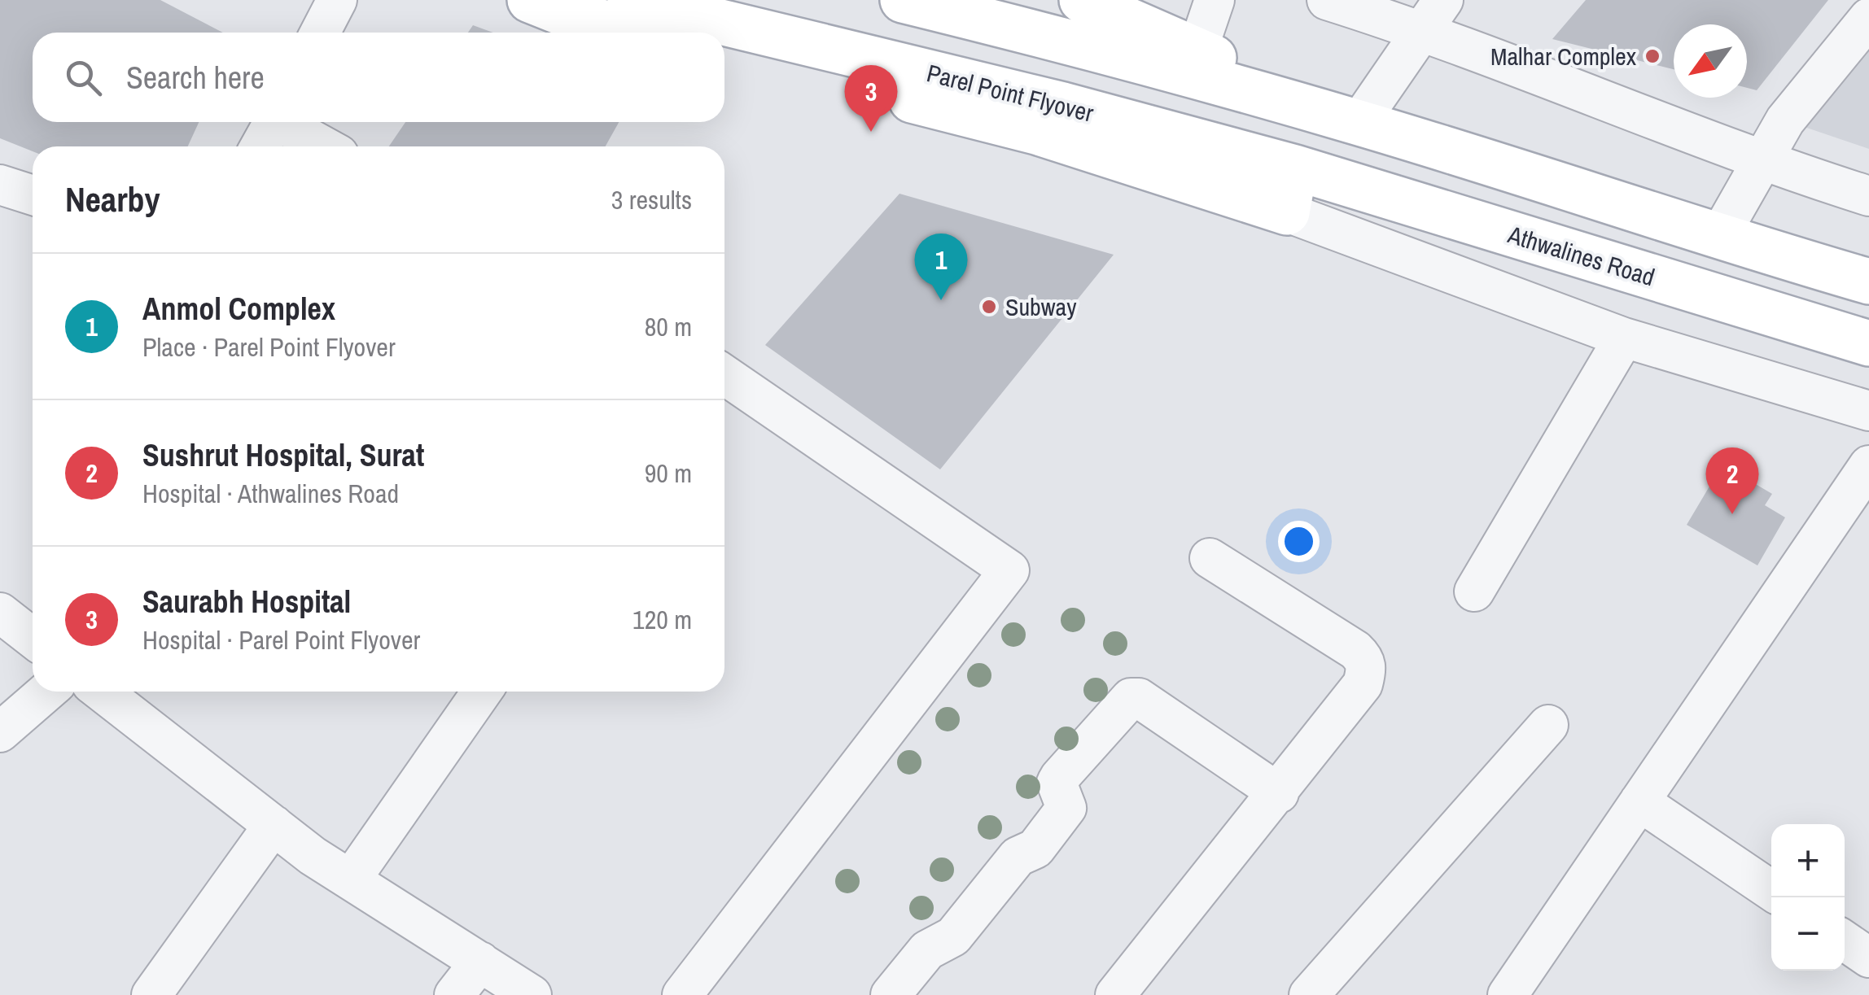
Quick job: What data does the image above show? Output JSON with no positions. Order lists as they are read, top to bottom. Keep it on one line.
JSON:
{"streets":{"main road":["Parel Point Flyover","Athwalines Road"]},"crossings":[["Parel Point Flyover","Athwalines Road"]],"places":["Malhar Complex","Subway"],"north":"bottom left","page":{"search":"Search here","pins":["3","1","2"],"heading":["Nearby","3 results"],"list":[{"mark":"1","name":"Anmol Complex","note":"Place · Parel Point Flyover","value":"80 m"},{"mark":"2","name":"Sushrut Hospital, Surat","note":"Hospital · Athwalines Road","value":"90 m"},{"mark":"3","name":"Saurabh Hospital","note":"Hospital · Parel Point Flyover","value":"120 m"}],"map_buttons":["+","−"]}}
